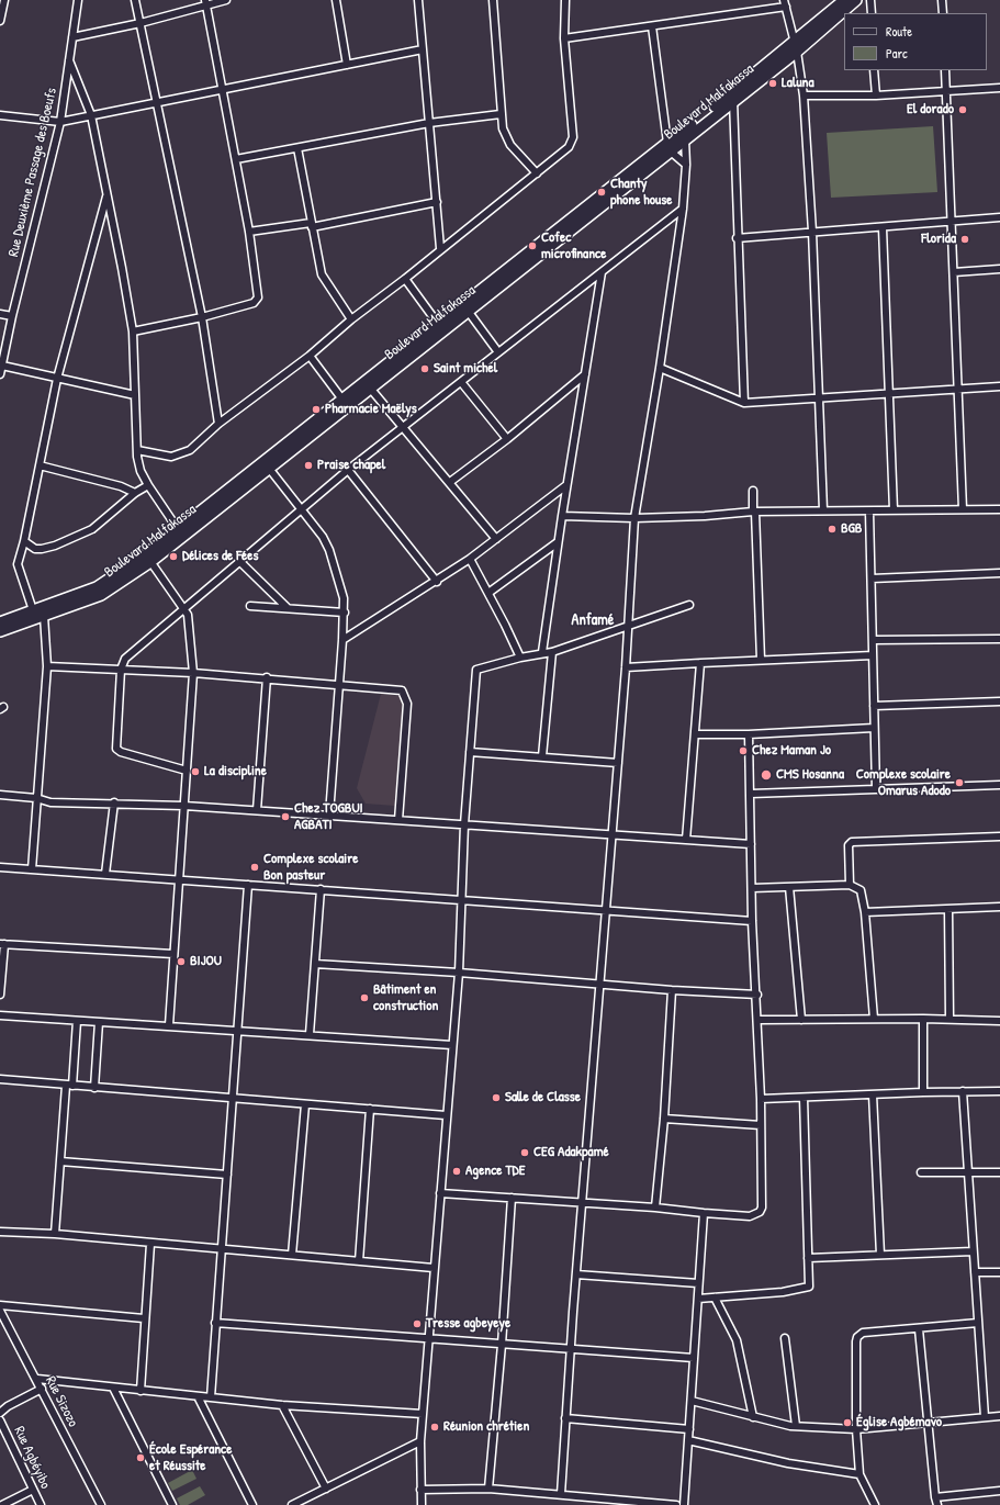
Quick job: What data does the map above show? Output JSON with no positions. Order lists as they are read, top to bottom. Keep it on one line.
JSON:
{"streets":{"main road":["Boulevard Malfakassa"],"street":["Rue Deuxième Passage des Boeufs","Rue Sizozo","Rue Agbéyibo"]},"districts":["Anfamé"],"places":["Laluna","El dorado","Chanty phone house","Florida","Cofec microfinance","Saint michel","Pharmacie Maëlys","Praise chapel","BGB","Délices de Fées","Chez Maman Jo","La discipline","CMS Hosanna","Complexe scolaire Omarus Adodo","Chez TOGBUI AGBATI","Complexe scolaire Bon pasteur","BIJOU","Bâtiment en construction","Salle de Classe","CEG Adakpamé","Agence TDE","Tresse agbeyeye","Église Agbémavo","Réunion chrétien","École Espérance et Réussite"],"legend":["Route","Parc"]}
